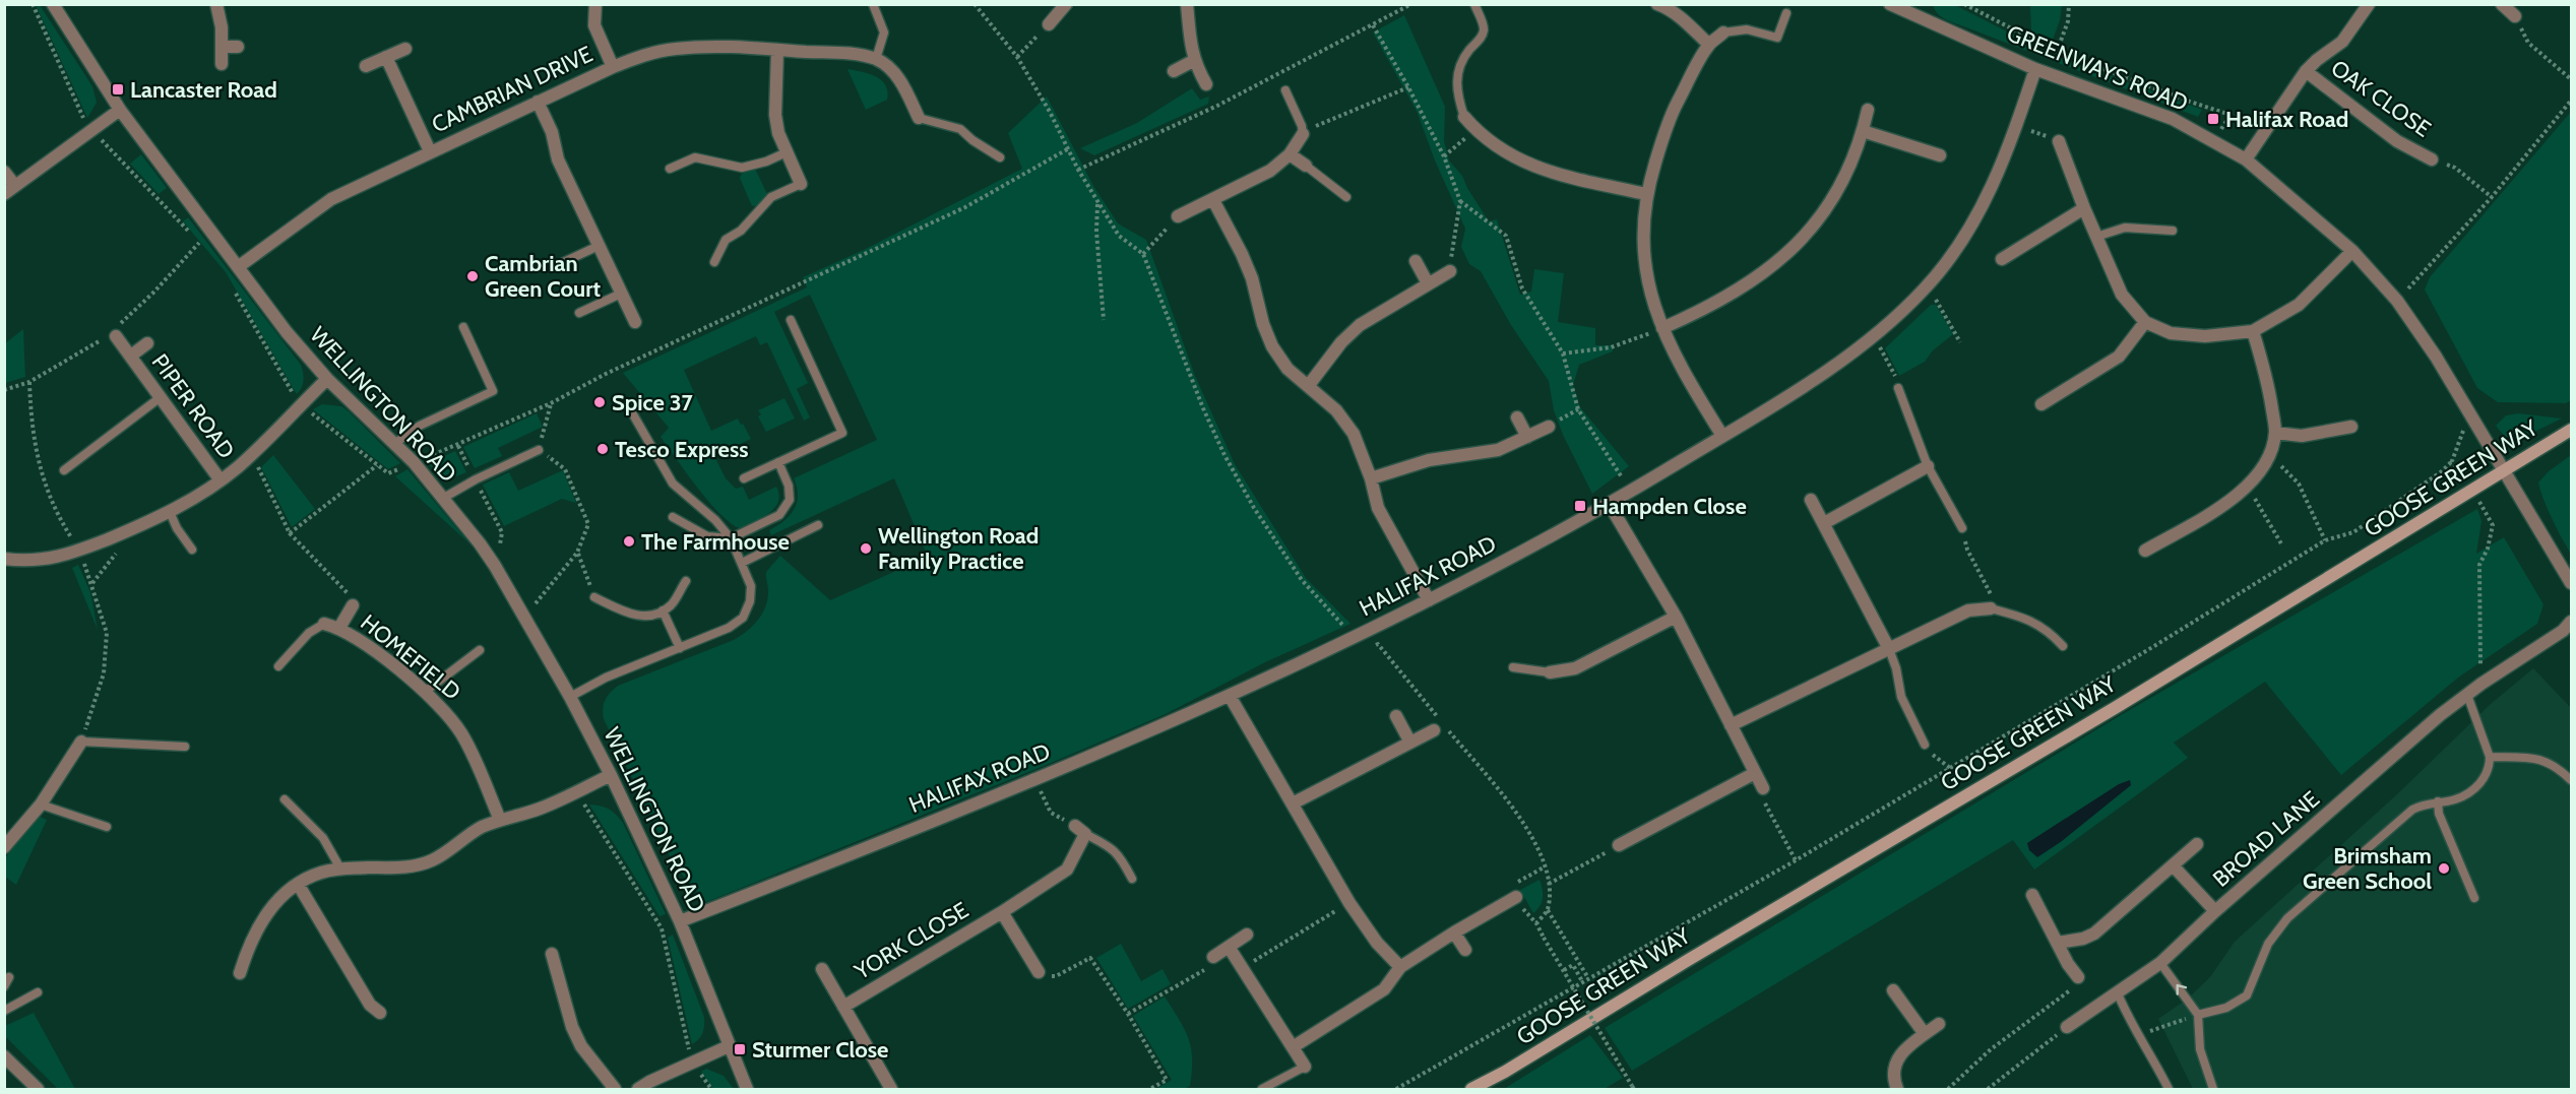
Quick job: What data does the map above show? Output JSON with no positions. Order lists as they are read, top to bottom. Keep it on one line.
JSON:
{"streets":{"main road":["GOOSE GREEN WAY"],"street":["GREENWAYS ROAD","CAMBRIAN DRIVE","OAK CLOSE","WELLINGTON ROAD","PIPER ROAD","HALIFAX ROAD","HOMEFIELD","BROAD LANE","YORK CLOSE"]},"crossings":[["GREENWAYS ROAD","OAK CLOSE"],["GREENWAYS ROAD","GOOSE GREEN WAY"],["GREENWAYS ROAD","HALIFAX ROAD"],["CAMBRIAN DRIVE","WELLINGTON ROAD"],["WELLINGTON ROAD","HALIFAX ROAD"]],"places":{"transit":["Lancaster Road","Halifax Road","Hampden Close","Sturmer Close"],"other":["Cambrian Green Court","Spice 37","Tesco Express","The Farmhouse","Wellington Road Family Practice","Brimsham Green School"]}}
